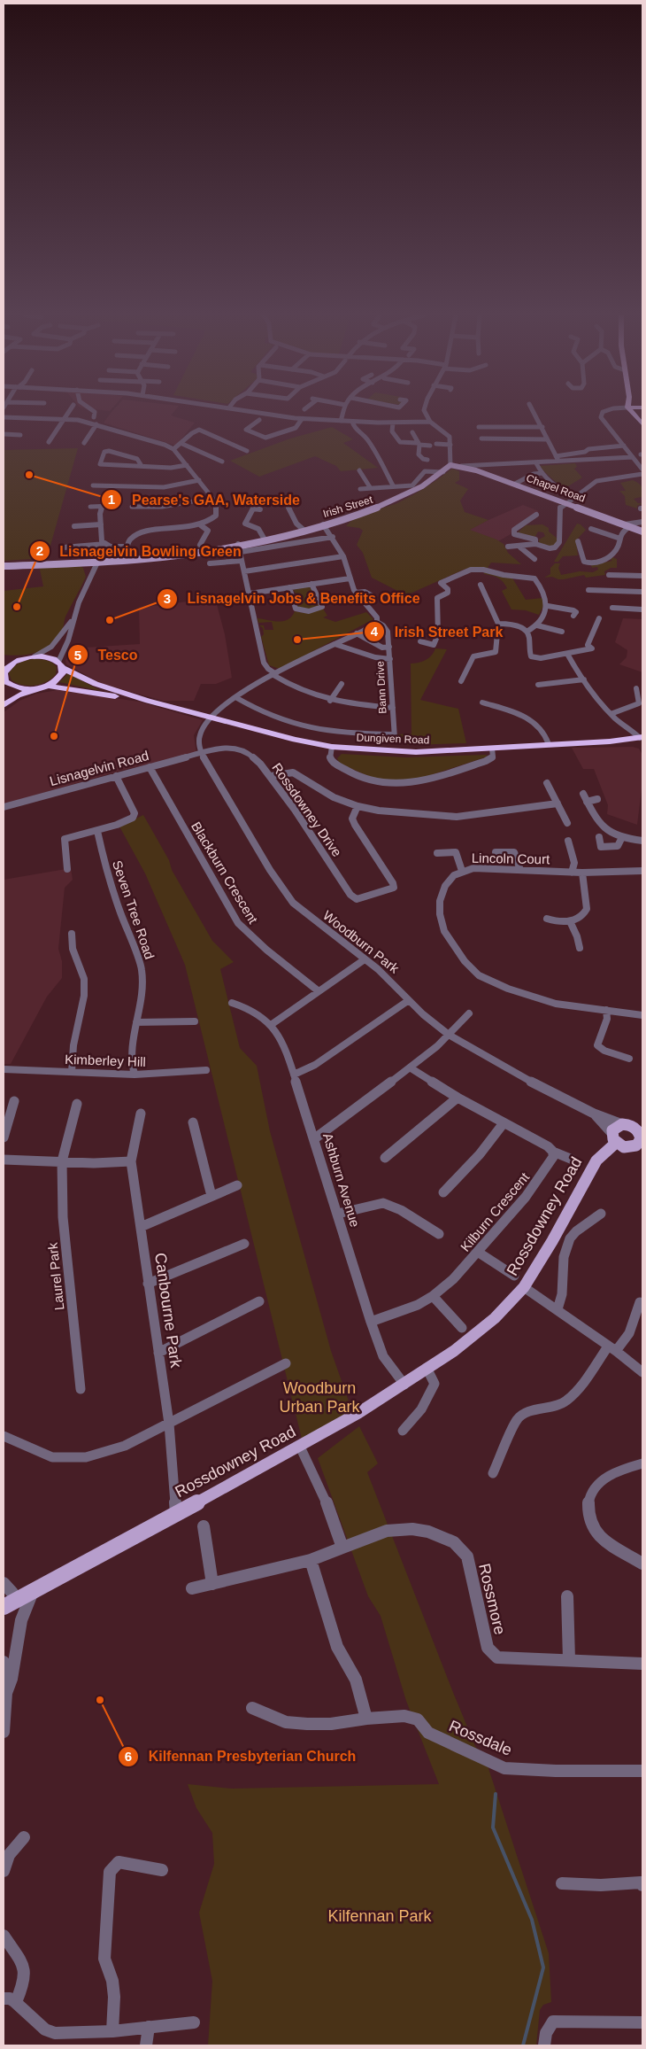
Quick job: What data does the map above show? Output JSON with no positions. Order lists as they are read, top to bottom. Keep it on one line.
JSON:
{"streets":{"highway":["Dungiven Road"],"main road":["Chapel Road","Irish Street","Rossdowney Road"],"street":["Bann Drive","Lisnagelvin Road","Rossdowney Drive","Lincoln Court","Blackburn Crescent","Seven Tree Road","Woodburn Park","Kimberley Hill","Ashburn Avenue","Kilburn Crescent","Laurel Park","Canbourne Park","Rossmore","Rossdale"]},"crossings":[["Chapel Road","Irish Street"],["Irish Street","Bann Drive"],["Bann Drive","Woodburn Park"],["Dungiven Road","Woodburn Park"],["Lisnagelvin Road","Rossdowney Drive"],["Lisnagelvin Road","Blackburn Crescent"],["Lisnagelvin Road","Woodburn Park"],["Rossdowney Drive","Woodburn Park"],["Seven Tree Road","Kimberley Hill"],["Woodburn Park","Rossdowney Road"],["Ashburn Avenue","Kilburn Crescent"],["Ashburn Avenue","Rossdowney Road"],["Rossdowney Road","Canbourne Park"]],"parks":["Woodburn Urban Park","Kilfennan Park"],"places":["Pearse's GAA, Waterside","Lisnagelvin Bowling Green","Lisnagelvin Jobs & Benefits Office","Irish Street Park","Tesco","Kilfennan Presbyterian Church"]}
